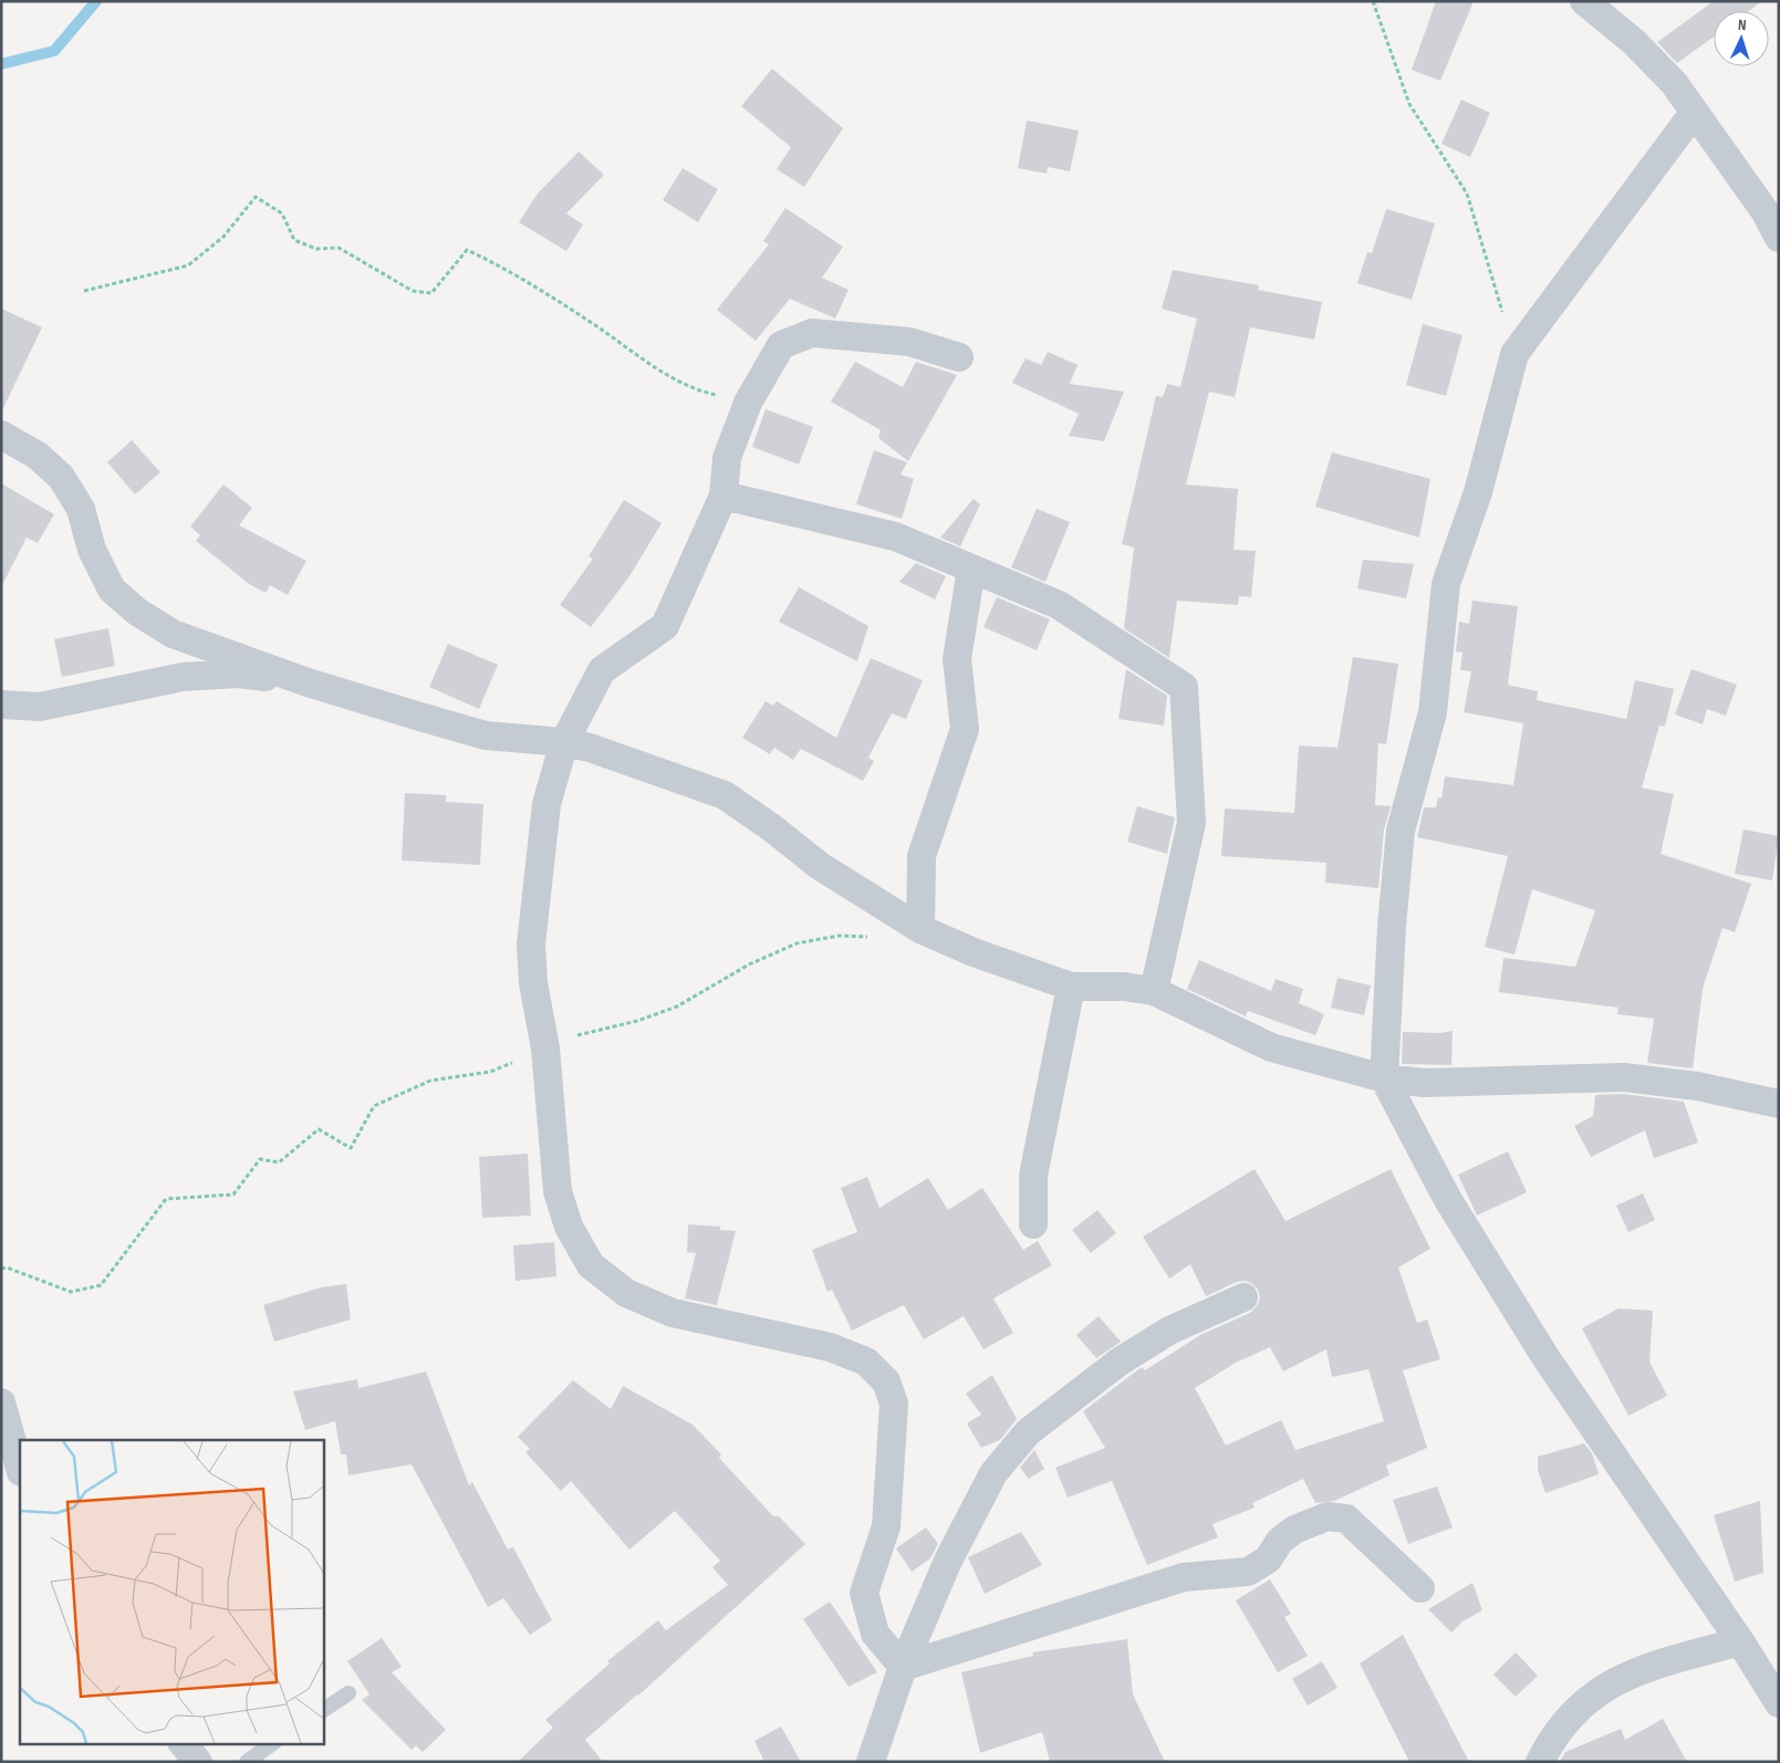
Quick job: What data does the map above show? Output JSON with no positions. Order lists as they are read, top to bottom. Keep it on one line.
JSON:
{"north":"top"}
